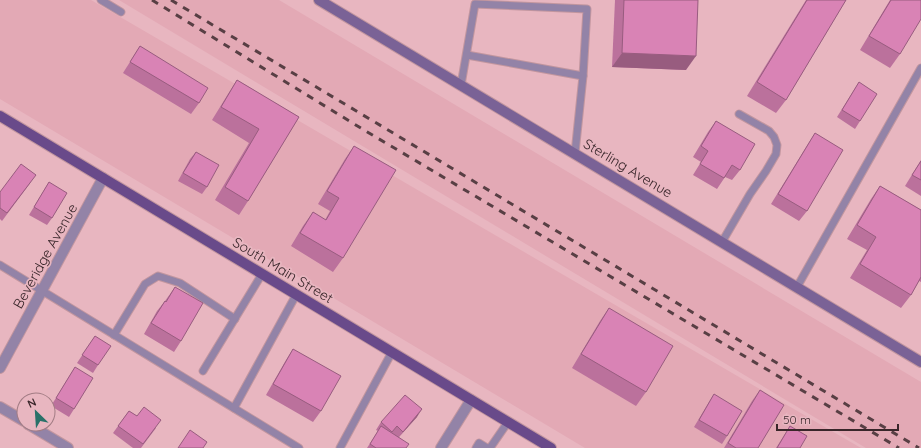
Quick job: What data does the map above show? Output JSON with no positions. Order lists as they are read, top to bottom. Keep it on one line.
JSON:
{"streets":{"main road":["South Main Street"],"street":["Sterling Avenue","Beveridge Avenue"]},"crossings":[["Beveridge Avenue","South Main Street"]],"scale_bar":"50 m","north":"top left"}
